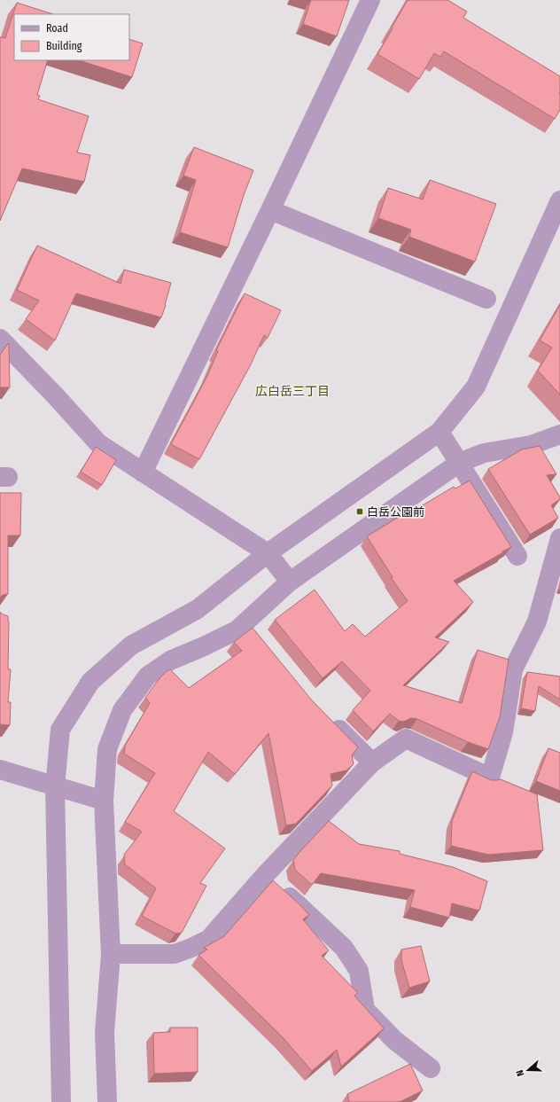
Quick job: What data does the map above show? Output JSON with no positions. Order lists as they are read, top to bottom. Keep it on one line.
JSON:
{"districts":["広白岳三丁目"],"places":{"transit":["白岳公園前"]},"legend":["Road","Building"],"north":"left"}
